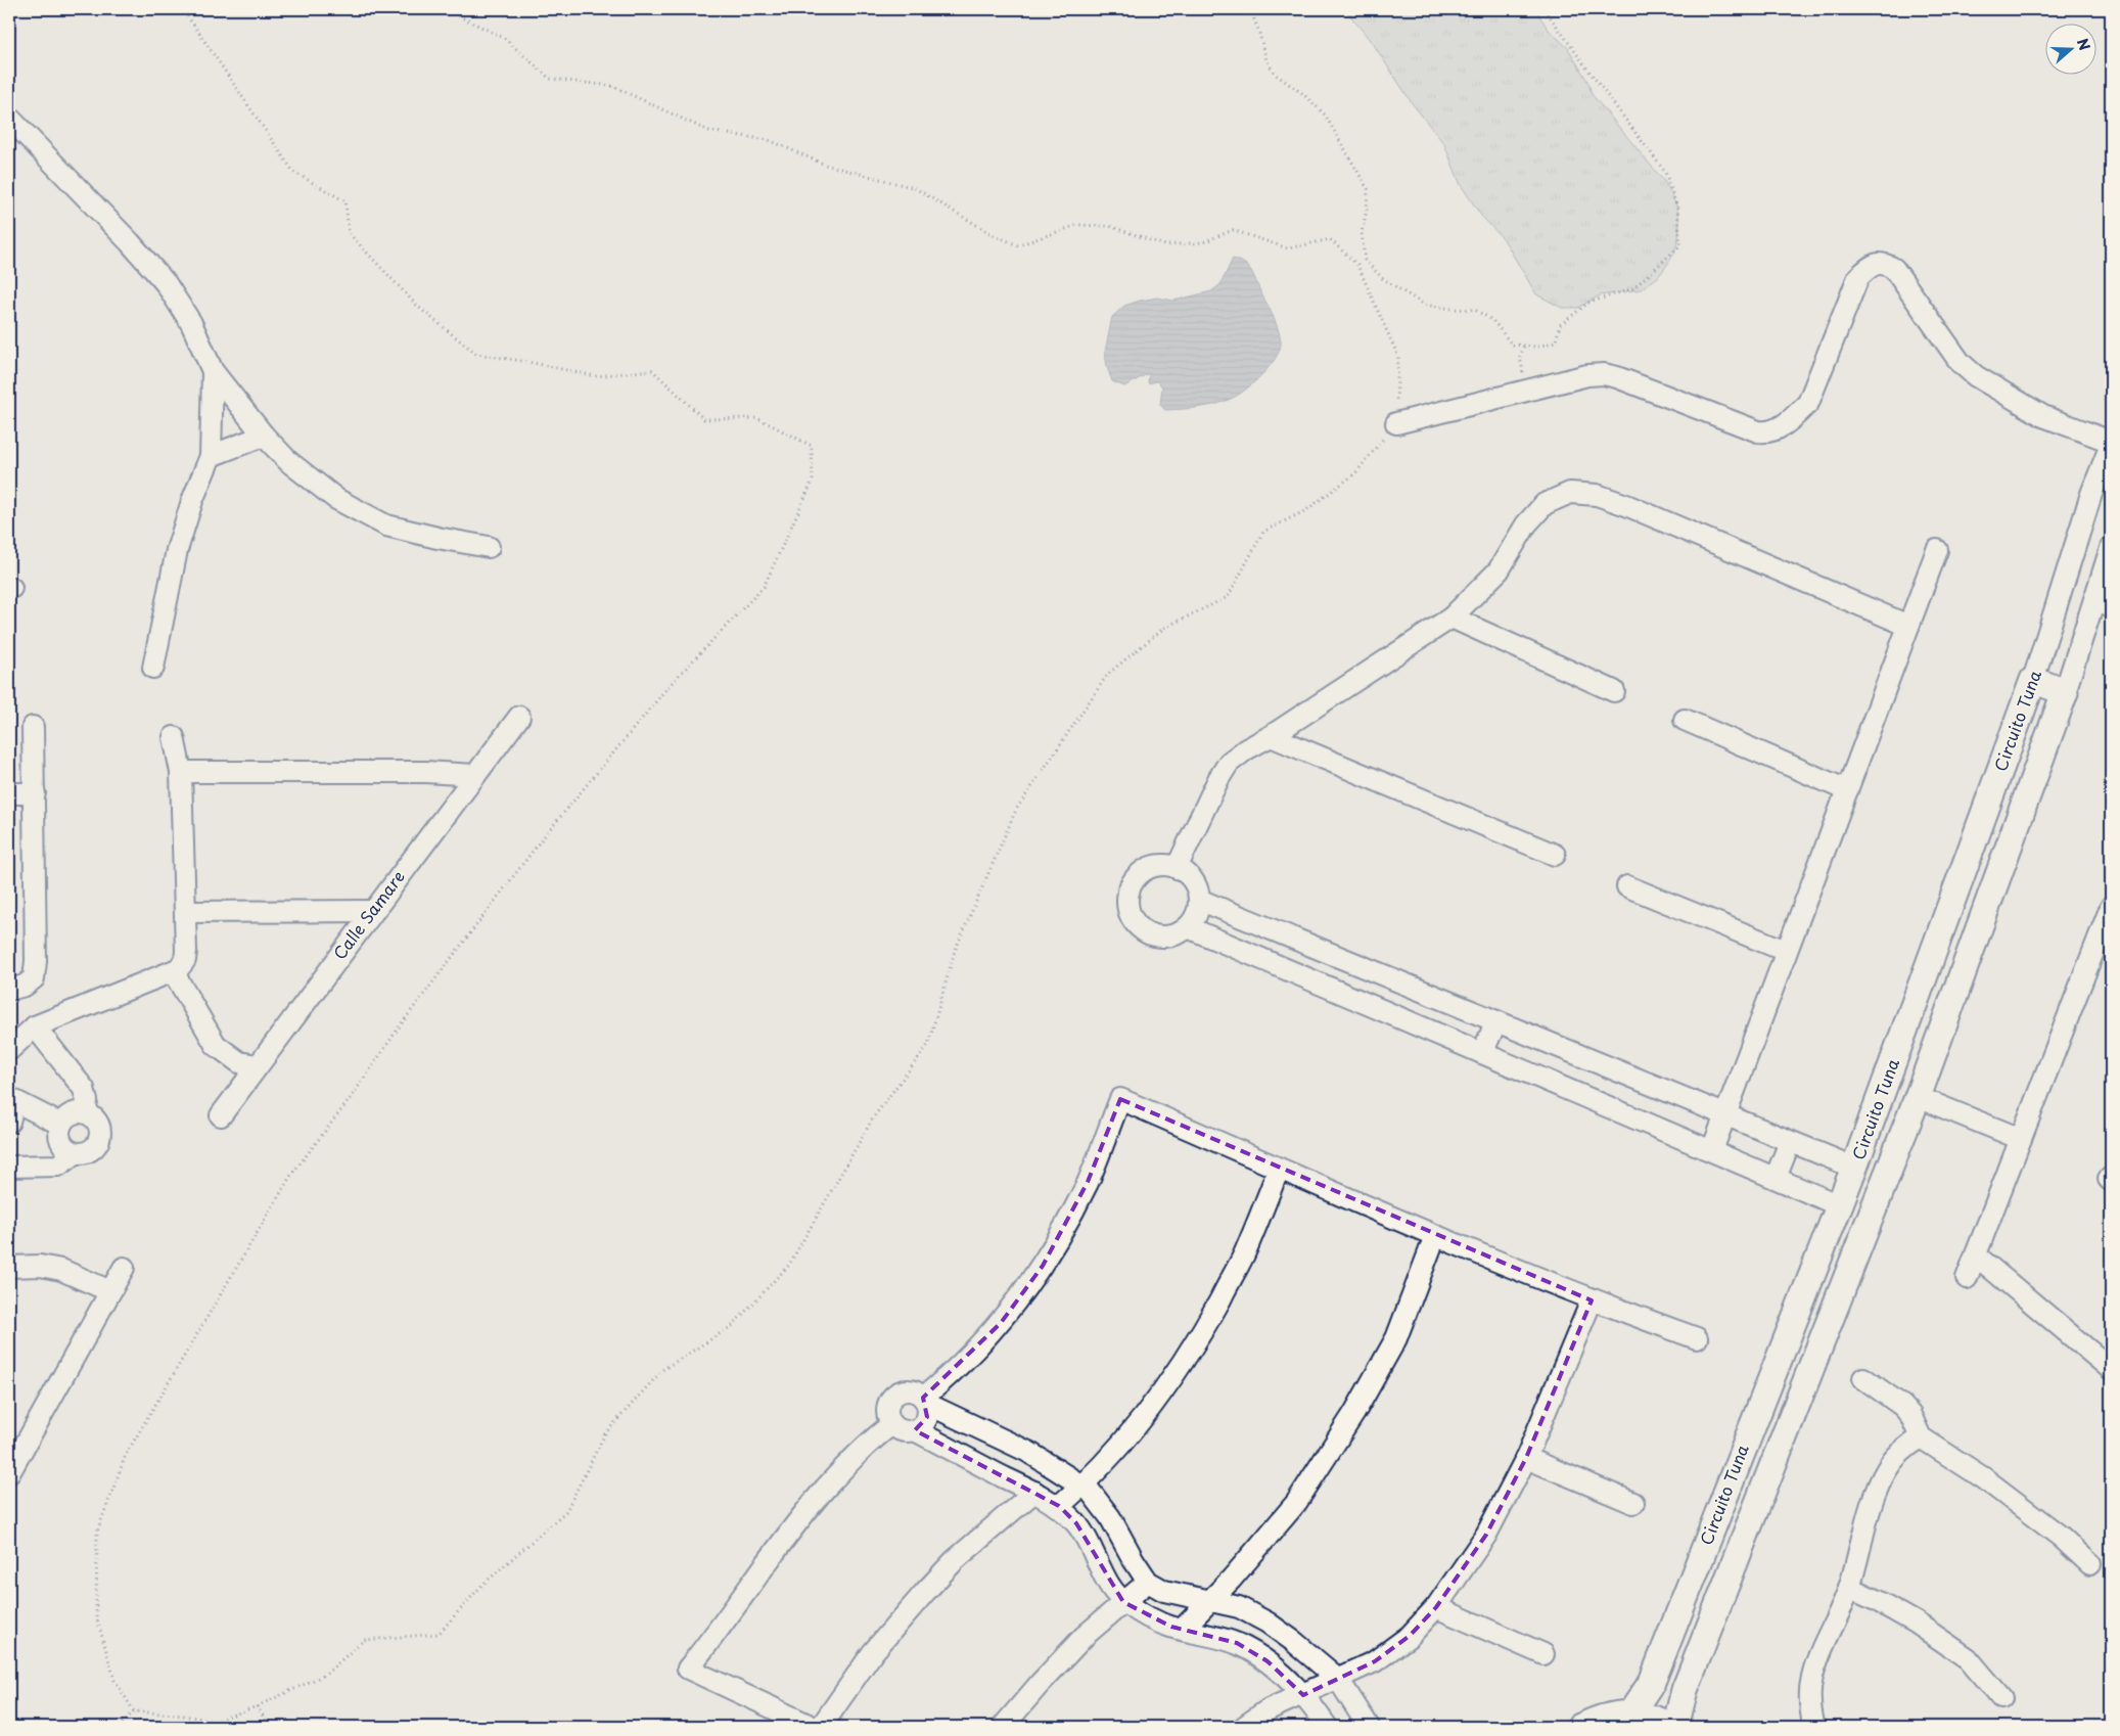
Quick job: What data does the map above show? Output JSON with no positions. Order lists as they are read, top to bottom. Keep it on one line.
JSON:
{"streets":{"street":["Circuito Tuna","Calle Samare"]},"north":"right"}
